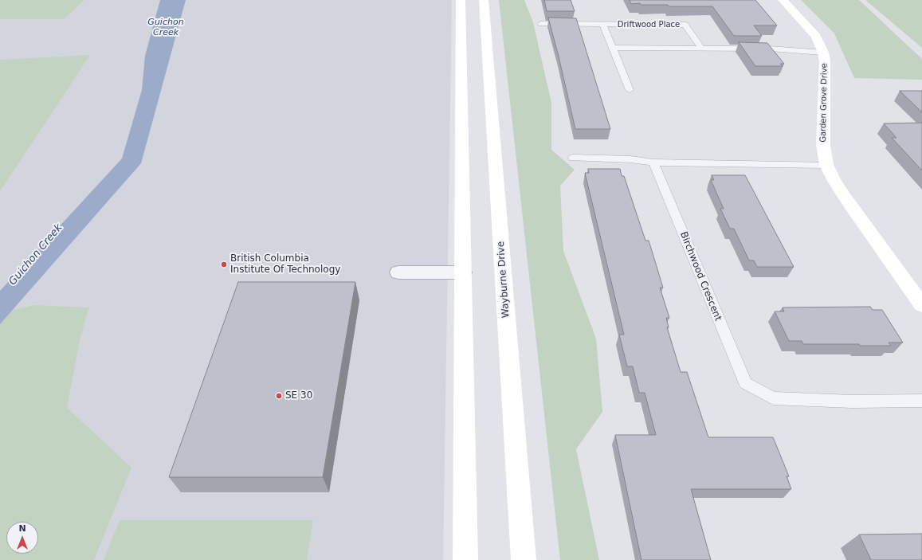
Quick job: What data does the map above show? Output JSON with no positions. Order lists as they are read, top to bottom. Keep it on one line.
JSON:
{"streets":{"street":["Garden Grove Drive","Wayburne Drive"],"lane":["Driftwood Place","Birchwood Crescent"]},"water":["Guichon Creek"],"places":["British Columbia Institute Of Technology","SE 30"],"north":"top"}
